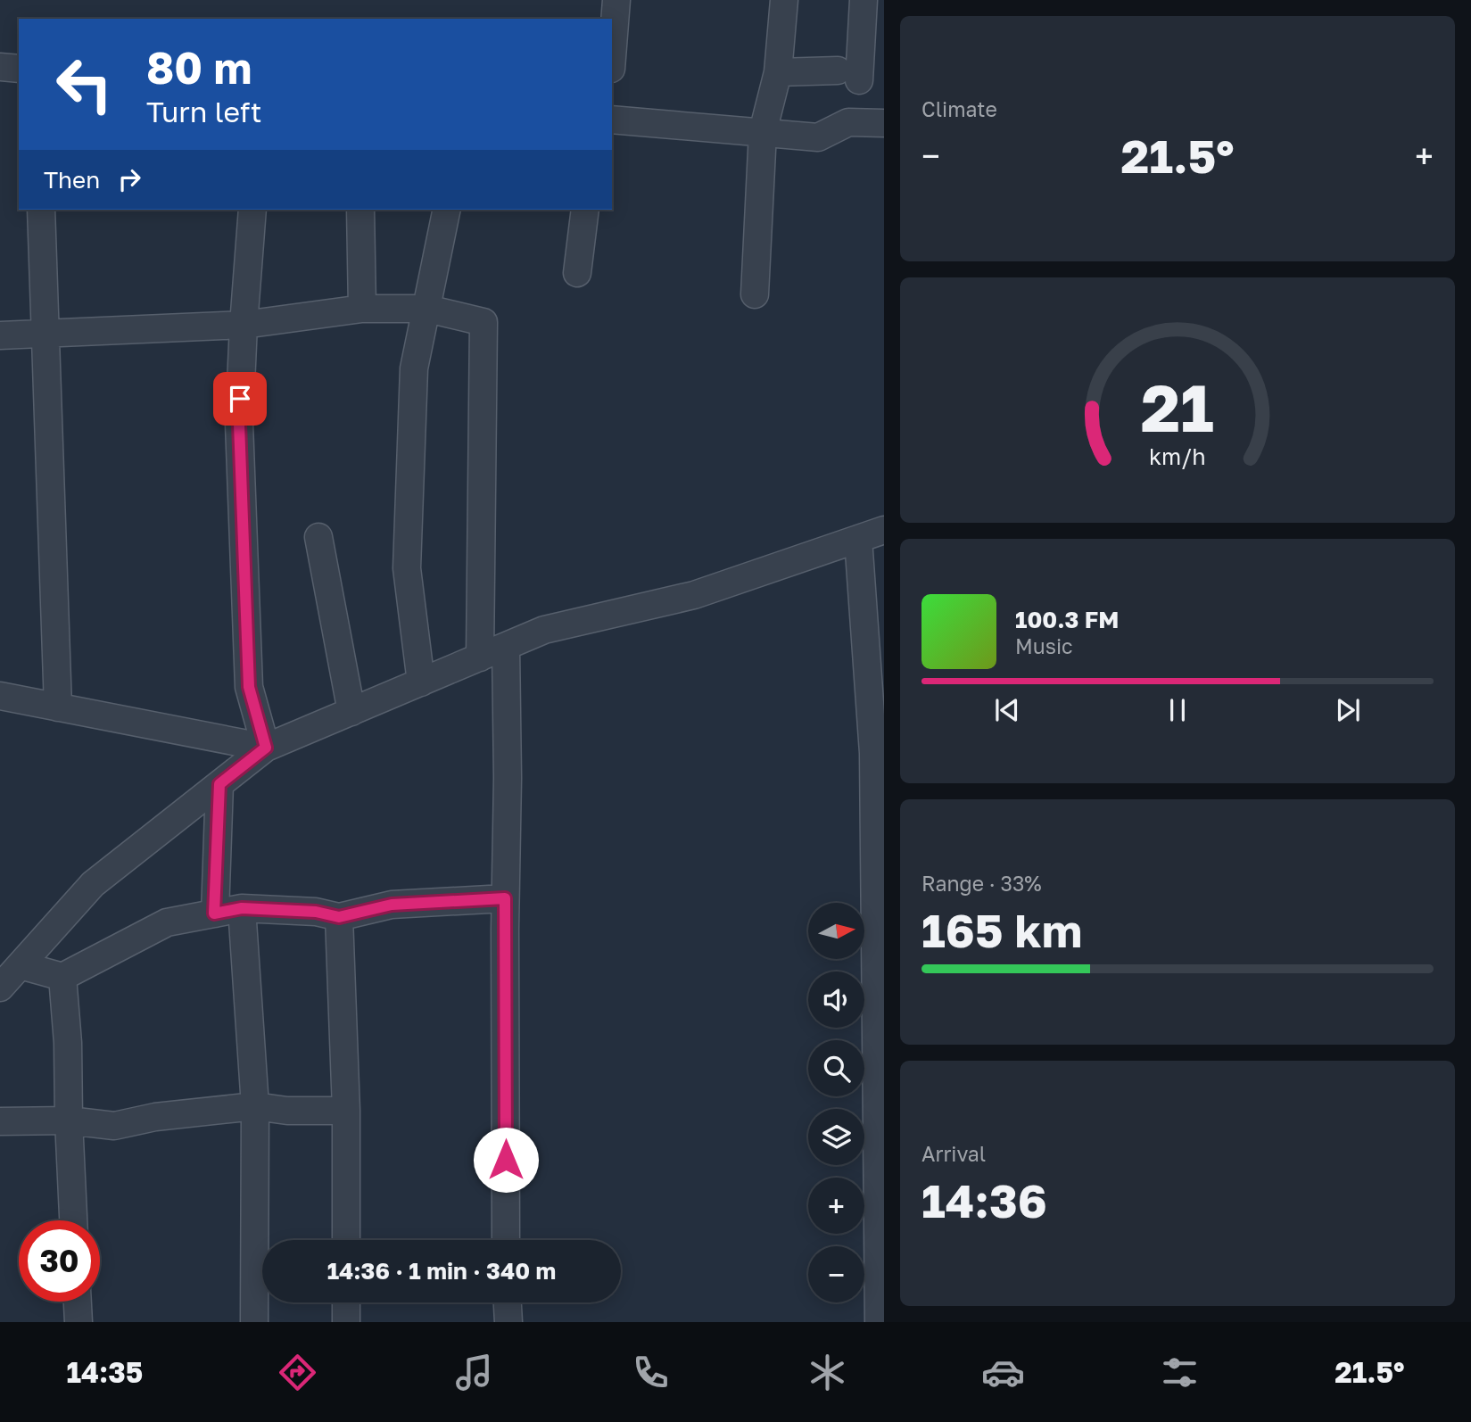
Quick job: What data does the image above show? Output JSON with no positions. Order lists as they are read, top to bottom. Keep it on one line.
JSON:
{"north":"right","page":{"tile":["Climate",["Range · 33%","165 km"],["Arrival","14:36"]],"turn":["80 m","Turn left"],"heat":["−","21.5°","+"],"then":"Then","song":["100.3 FM","Music"],"map_buttons":["+","−"],"limit":"30","trip":"14:36 · 1 min · 340 m","tabs":["14:35","21.5°"],"gauge":["21","km/h"]}}
